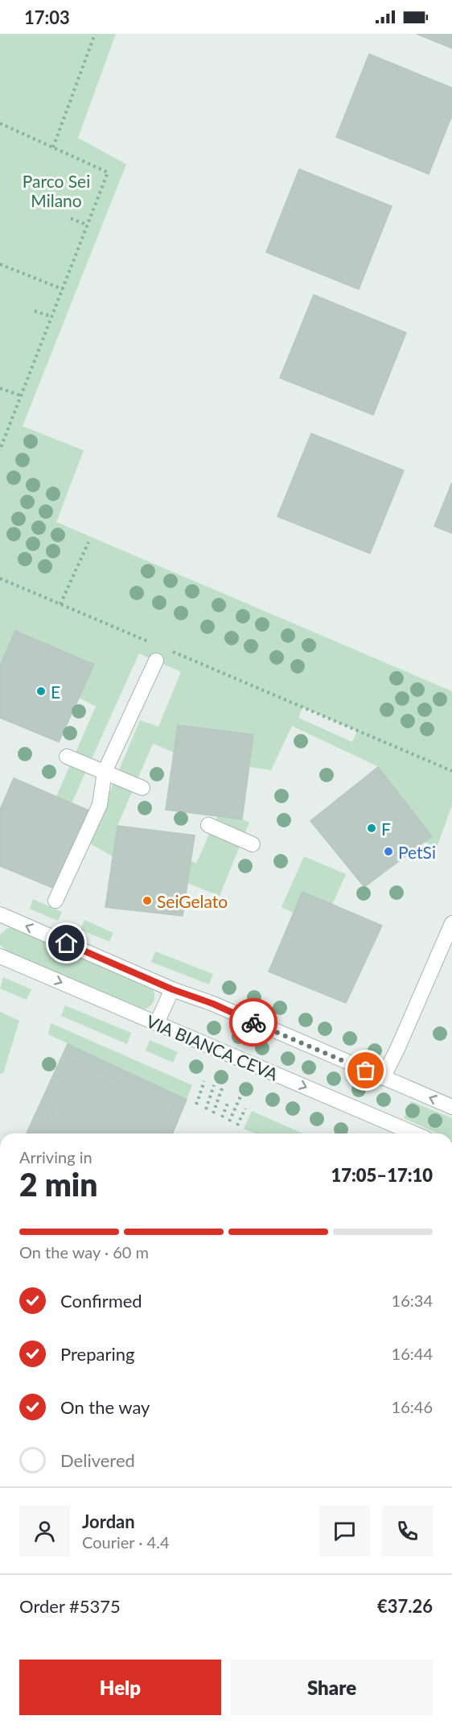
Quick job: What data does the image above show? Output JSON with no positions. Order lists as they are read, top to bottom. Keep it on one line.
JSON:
{"streets":{"street":["VIA BIANCA CEVA"]},"parks":["Parco Sei Milano"],"places":["E","F","PetSi","SeiGelato"],"page":{"status":"17:03","heading":["2 min","Arriving in","17:05–17:10"],"panel":["Jordan","Courier · 4.4","Order #5375","€37.26"],"bar":"On the way · 60 m","list":[["Confirmed","16:34"],["Preparing","16:44"],["On the way","16:46"],"Delivered"],"buttons":["Help","Share"]}}
